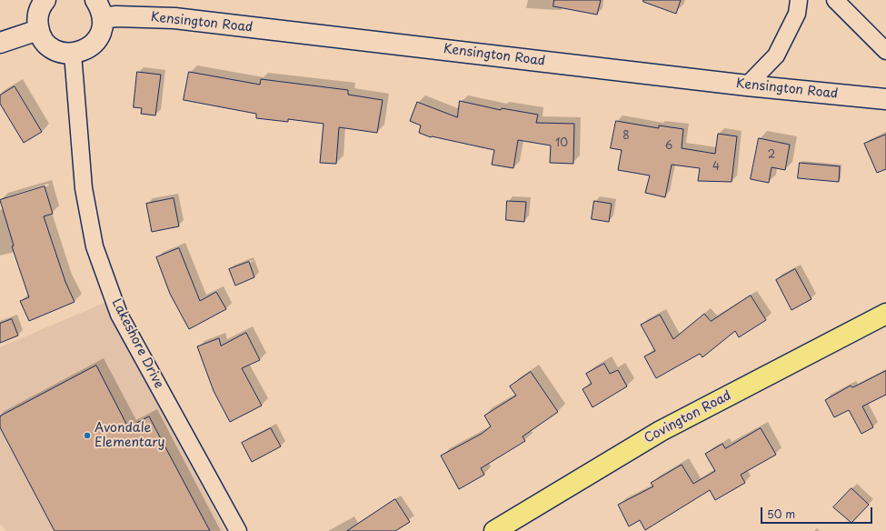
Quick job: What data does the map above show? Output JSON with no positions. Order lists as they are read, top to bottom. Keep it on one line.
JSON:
{"streets":{"main road":["Covington Road"],"street":["Kensington Road","Lakeshore Drive"]},"places":["Avondale Elementary"],"house_numbers":["8","10","6","2","4"],"scale_bar":"50 m"}
